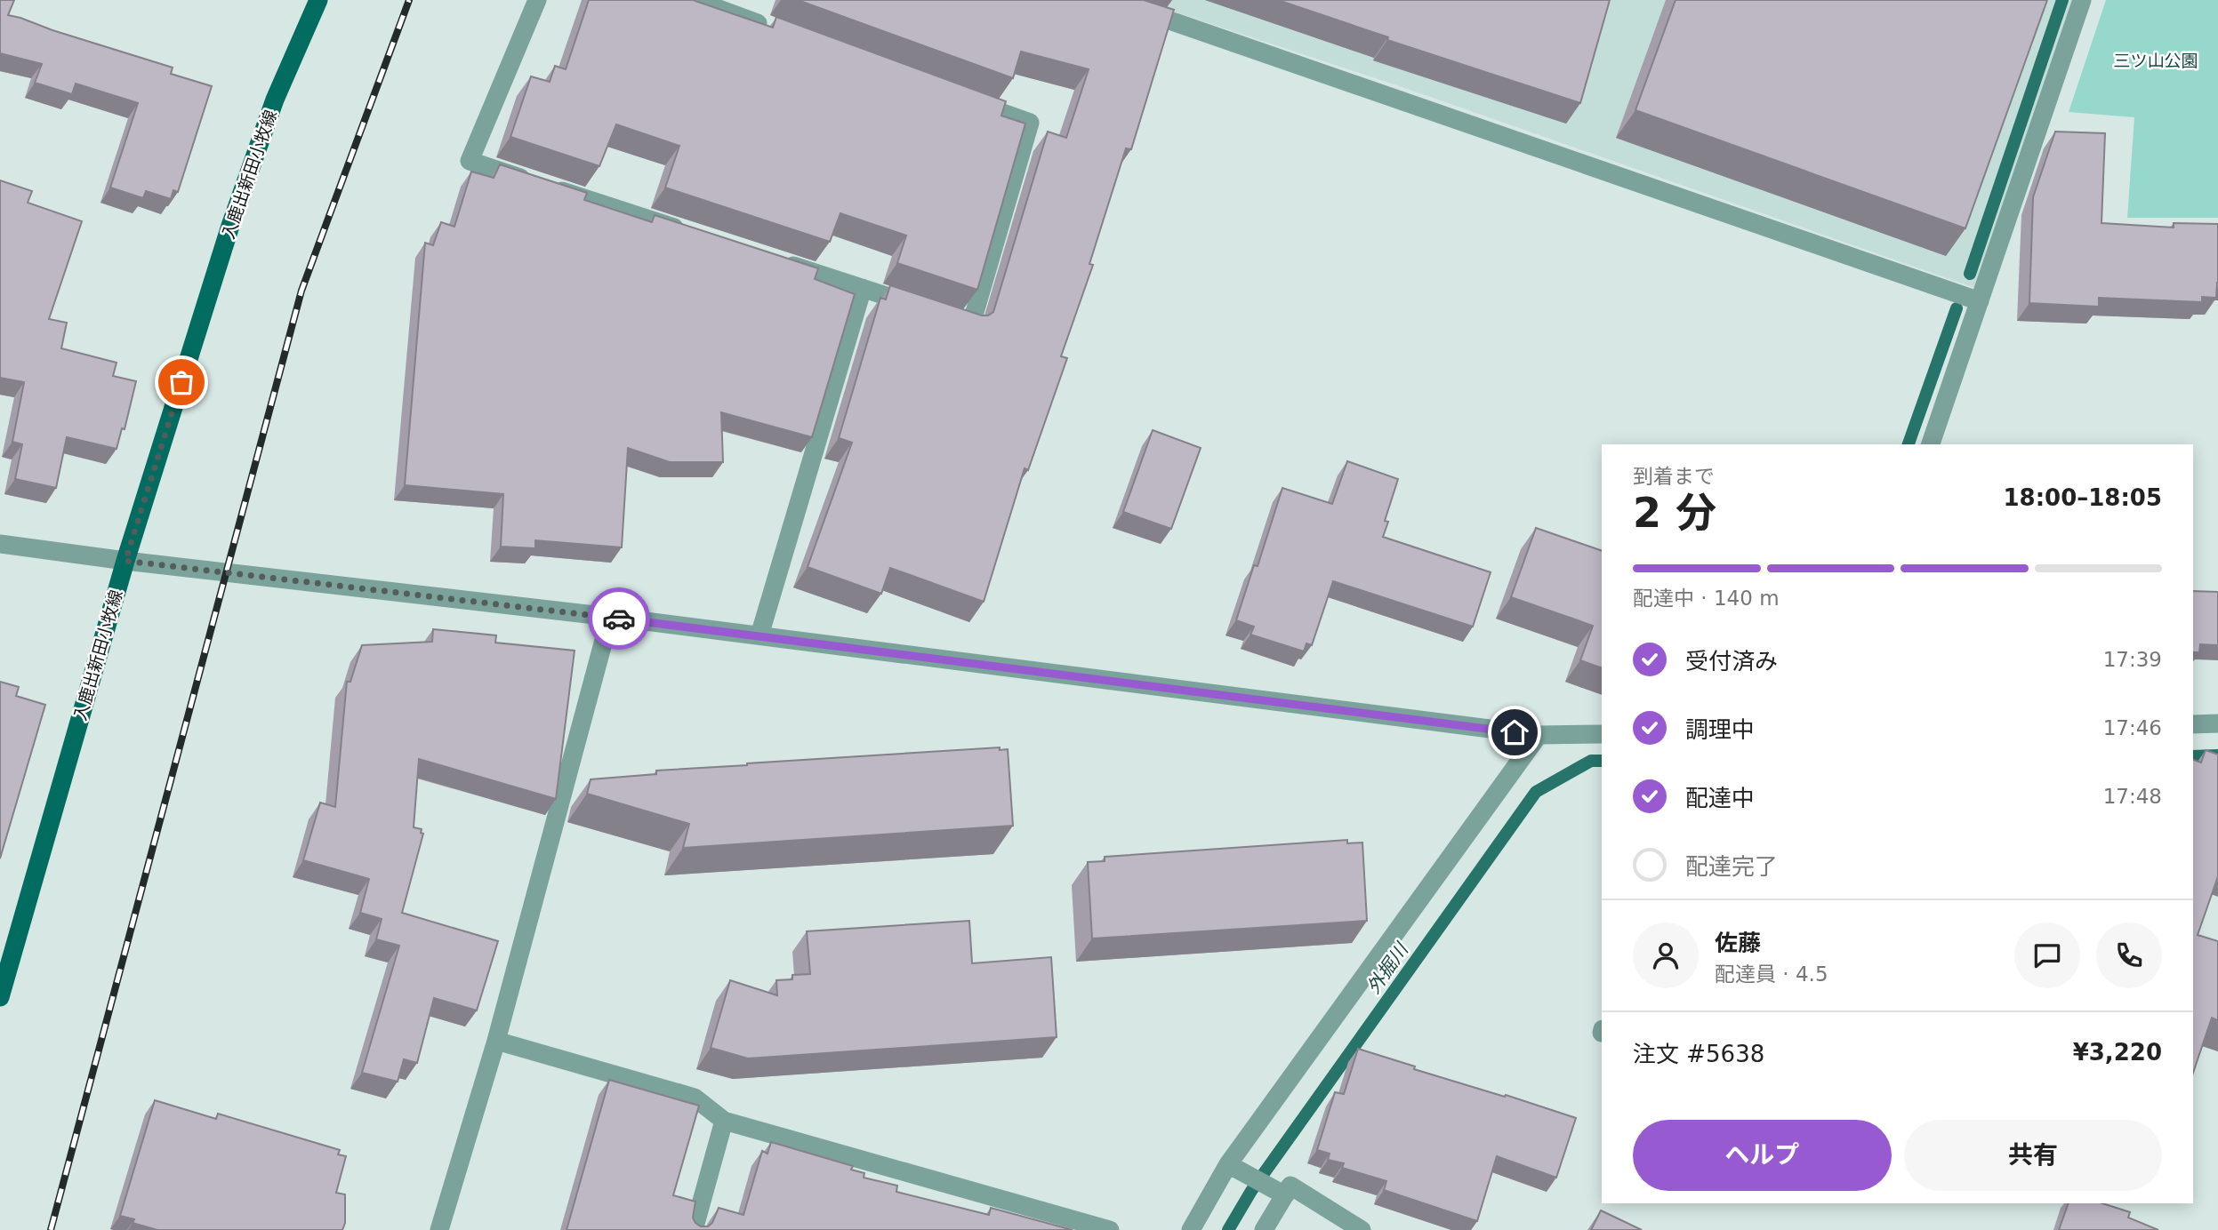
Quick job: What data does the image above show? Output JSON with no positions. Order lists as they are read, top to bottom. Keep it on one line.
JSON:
{"streets":{"main road":["入鹿出新田小牧線"]},"water":["外掘川"],"parks":["三ツ山公園"],"page":{"heading":["2 分","到着まで","18:00–18:05"],"panel":["佐藤","配達員 · 4.5","注文 #5638","¥3,220"],"bar":"配達中 · 140 m","list":[["受付済み","17:39"],["調理中","17:46"],["配達中","17:48"],"配達完了"],"buttons":["ヘルプ","共有"]}}
